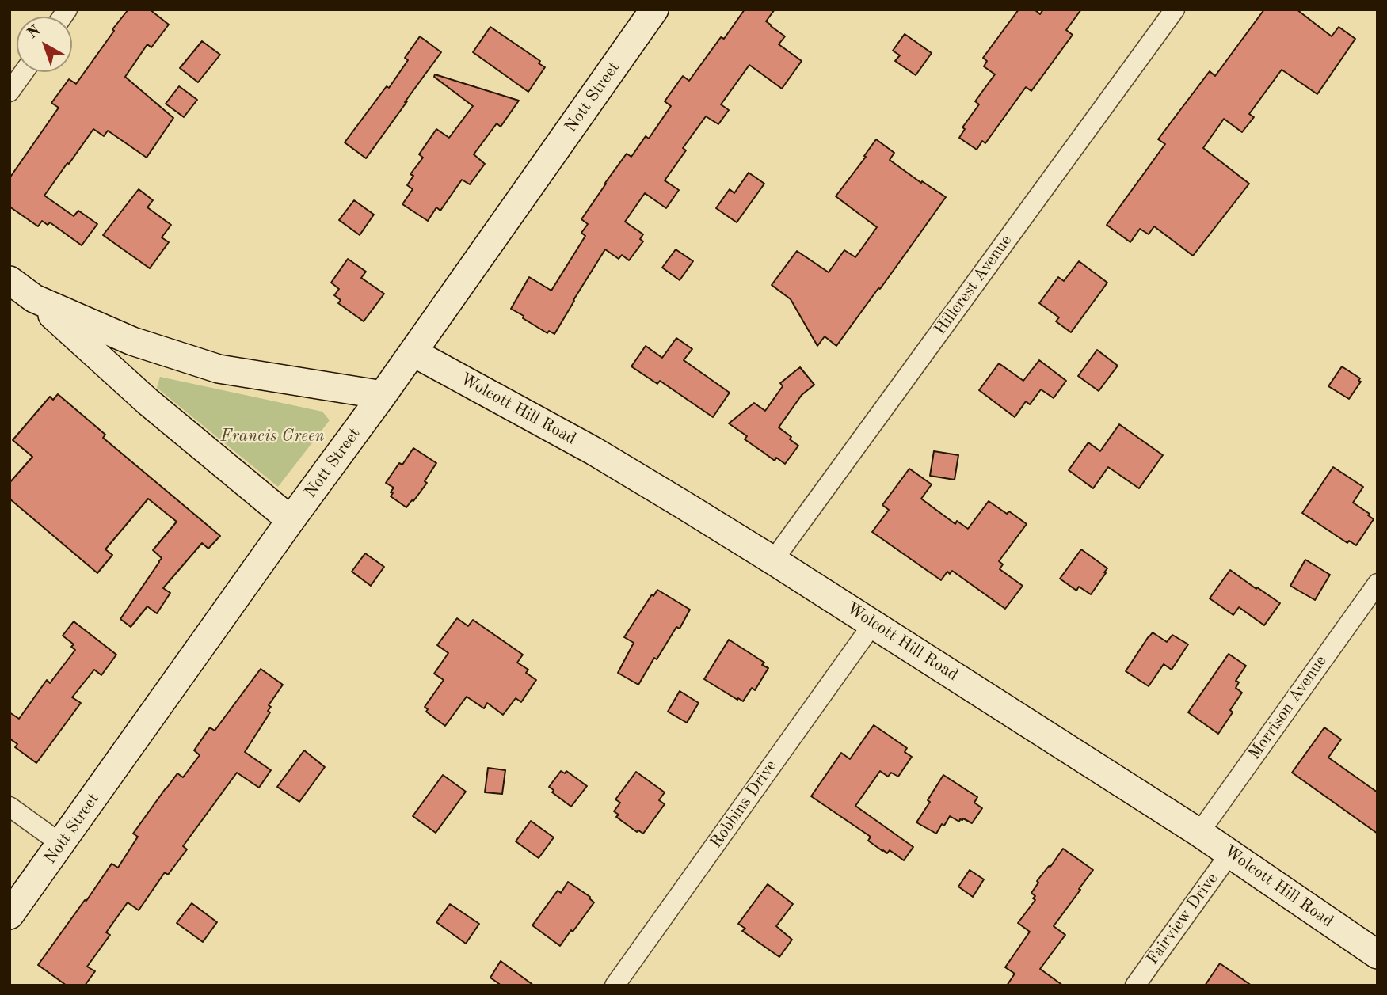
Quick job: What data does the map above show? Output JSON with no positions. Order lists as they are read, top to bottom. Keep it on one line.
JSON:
{"streets":{"street":["Nott Street","Hillcrest Avenue","Wolcott Hill Road","Morrison Avenue","Robbins Drive","Fairview Drive"]},"crossings":[["Nott Street","Wolcott Hill Road"],["Hillcrest Avenue","Wolcott Hill Road"],["Wolcott Hill Road","Morrison Avenue"],["Wolcott Hill Road","Robbins Drive"],["Wolcott Hill Road","Fairview Drive"]],"parks":["Francis Green"],"north":"top left"}
